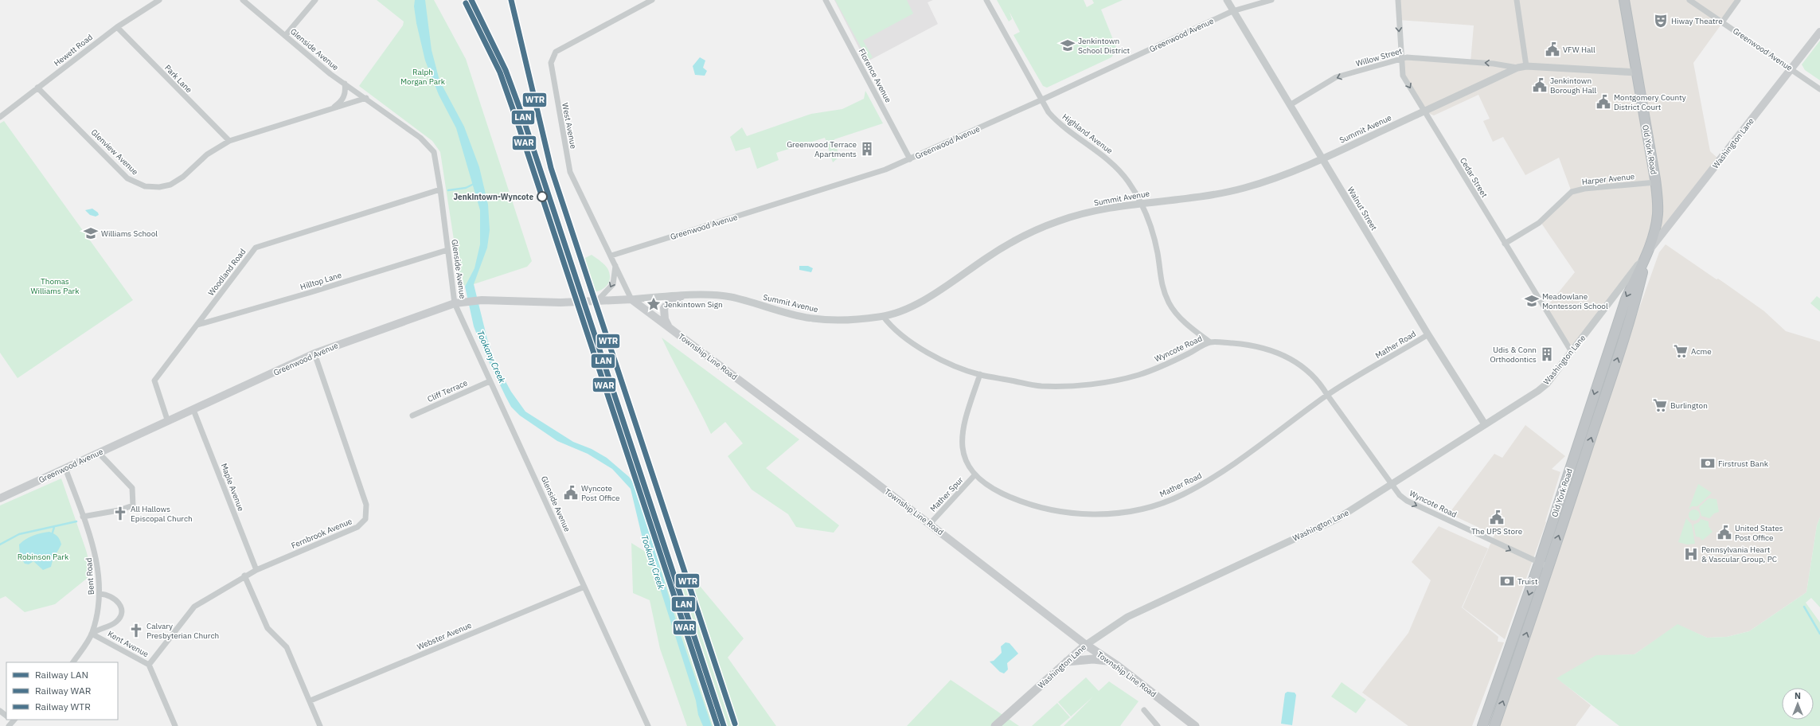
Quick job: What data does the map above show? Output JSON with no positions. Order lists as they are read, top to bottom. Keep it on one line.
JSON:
{"streets":{"highway":["Old York Road"],"main road":["Greenwood Avenue","Washington Lane","Township Line Road"],"street":["Glenside Avenue","Hewett Road","Willow Street","Florence Avenue","Park Lane","West Avenue","Summit Avenue","Highland Avenue","Glenview Avenue","Cedar Street","Harper Avenue","Walnut Street","Woodland Road","Hilltop Lane","Mather Road","Wyncote Road","Cliff Terrace","Maple Avenue","Mather Spur","Fernbrook Avenue","Bent Road","Webster Avenue","Kent Avenue"]},"crossings":[["Greenwood Avenue","Glenside Avenue"],["Greenwood Avenue","Florence Avenue"],["Greenwood Avenue","West Avenue"],["Greenwood Avenue","Summit Avenue"],["Greenwood Avenue","Highland Avenue"],["Greenwood Avenue","Washington Lane"],["Greenwood Avenue","Walnut Street"],["Greenwood Avenue","Woodland Road"],["Greenwood Avenue","Township Line Road"],["Greenwood Avenue","Maple Avenue"],["Greenwood Avenue","Fernbrook Avenue"],["Greenwood Avenue","Bent Road"],["Glenside Avenue","Glenview Avenue"],["Glenside Avenue","Woodland Road"],["Glenside Avenue","Hilltop Lane"],["Glenside Avenue","Cliff Terrace"],["Glenside Avenue","Webster Avenue"],["Hewett Road","Park Lane"],["Hewett Road","Glenview Avenue"],["Willow Street","Summit Avenue"],["Willow Street","Cedar Street"],["Willow Street","Walnut Street"],["Park Lane","Glenview Avenue"],["West Avenue","Summit Avenue"],["West Avenue","Township Line Road"],["Summit Avenue","Highland Avenue"],["Summit Avenue","Old York Road"],["Summit Avenue","Cedar Street"],["Summit Avenue","Walnut Street"],["Summit Avenue","Wyncote Road"],["Summit Avenue","Township Line Road"],["Highland Avenue","Wyncote Road"],["Washington Lane","Old York Road"],["Washington Lane","Cedar Street"],["Washington Lane","Walnut Street"],["Washington Lane","Wyncote Road"],["Washington Lane","Township Line Road"],["Old York Road","Harper Avenue"],["Old York Road","Wyncote Road"],["Cedar Street","Harper Avenue"],["Walnut Street","Mather Road"],["Woodland Road","Hilltop Lane"],["Mather Road","Wyncote Road"],["Mather Road","Mather Spur"],["Township Line Road","Mather Spur"],["Maple Avenue","Fernbrook Avenue"],["Fernbrook Avenue","Kent Avenue"],["Bent Road","Kent Avenue"]],"one_way":["Willow Street"],"water":["Tookany Creek"],"parks":["Ralph Morgan Park","Thomas Williams Park","Robinson Park"],"places":{"theatre":["Hiway Theatre"],"school or university":["Jenkintown School District","Williams School","Meadowlane Montessori School"],"public building":["VFW Hall","Jenkintown Borough Hall","Montgomery County District Court","Wyncote Post Office","The UPS Store","United States Post Office"],"building":["Greenwood Terrace Apartments","Udis & Conn Orthodontics"],"other":["Jenkintown-Wyncote"],"place":["Jenkintown Sign"],"supermarket":["Acme","Burlington"],"bank":["Firstrust Bank","Truist"],"church":["All Hallows Episcopal Church","Calvary Presbyterian Church"],"hospital":["Pennsylvania Heart & Vascular Group, PC"]},"lines":["rail line LAN","rail line WTR","rail line WAR"],"legend":["Railway LAN","Railway WAR","Railway WTR"],"north":"top"}
